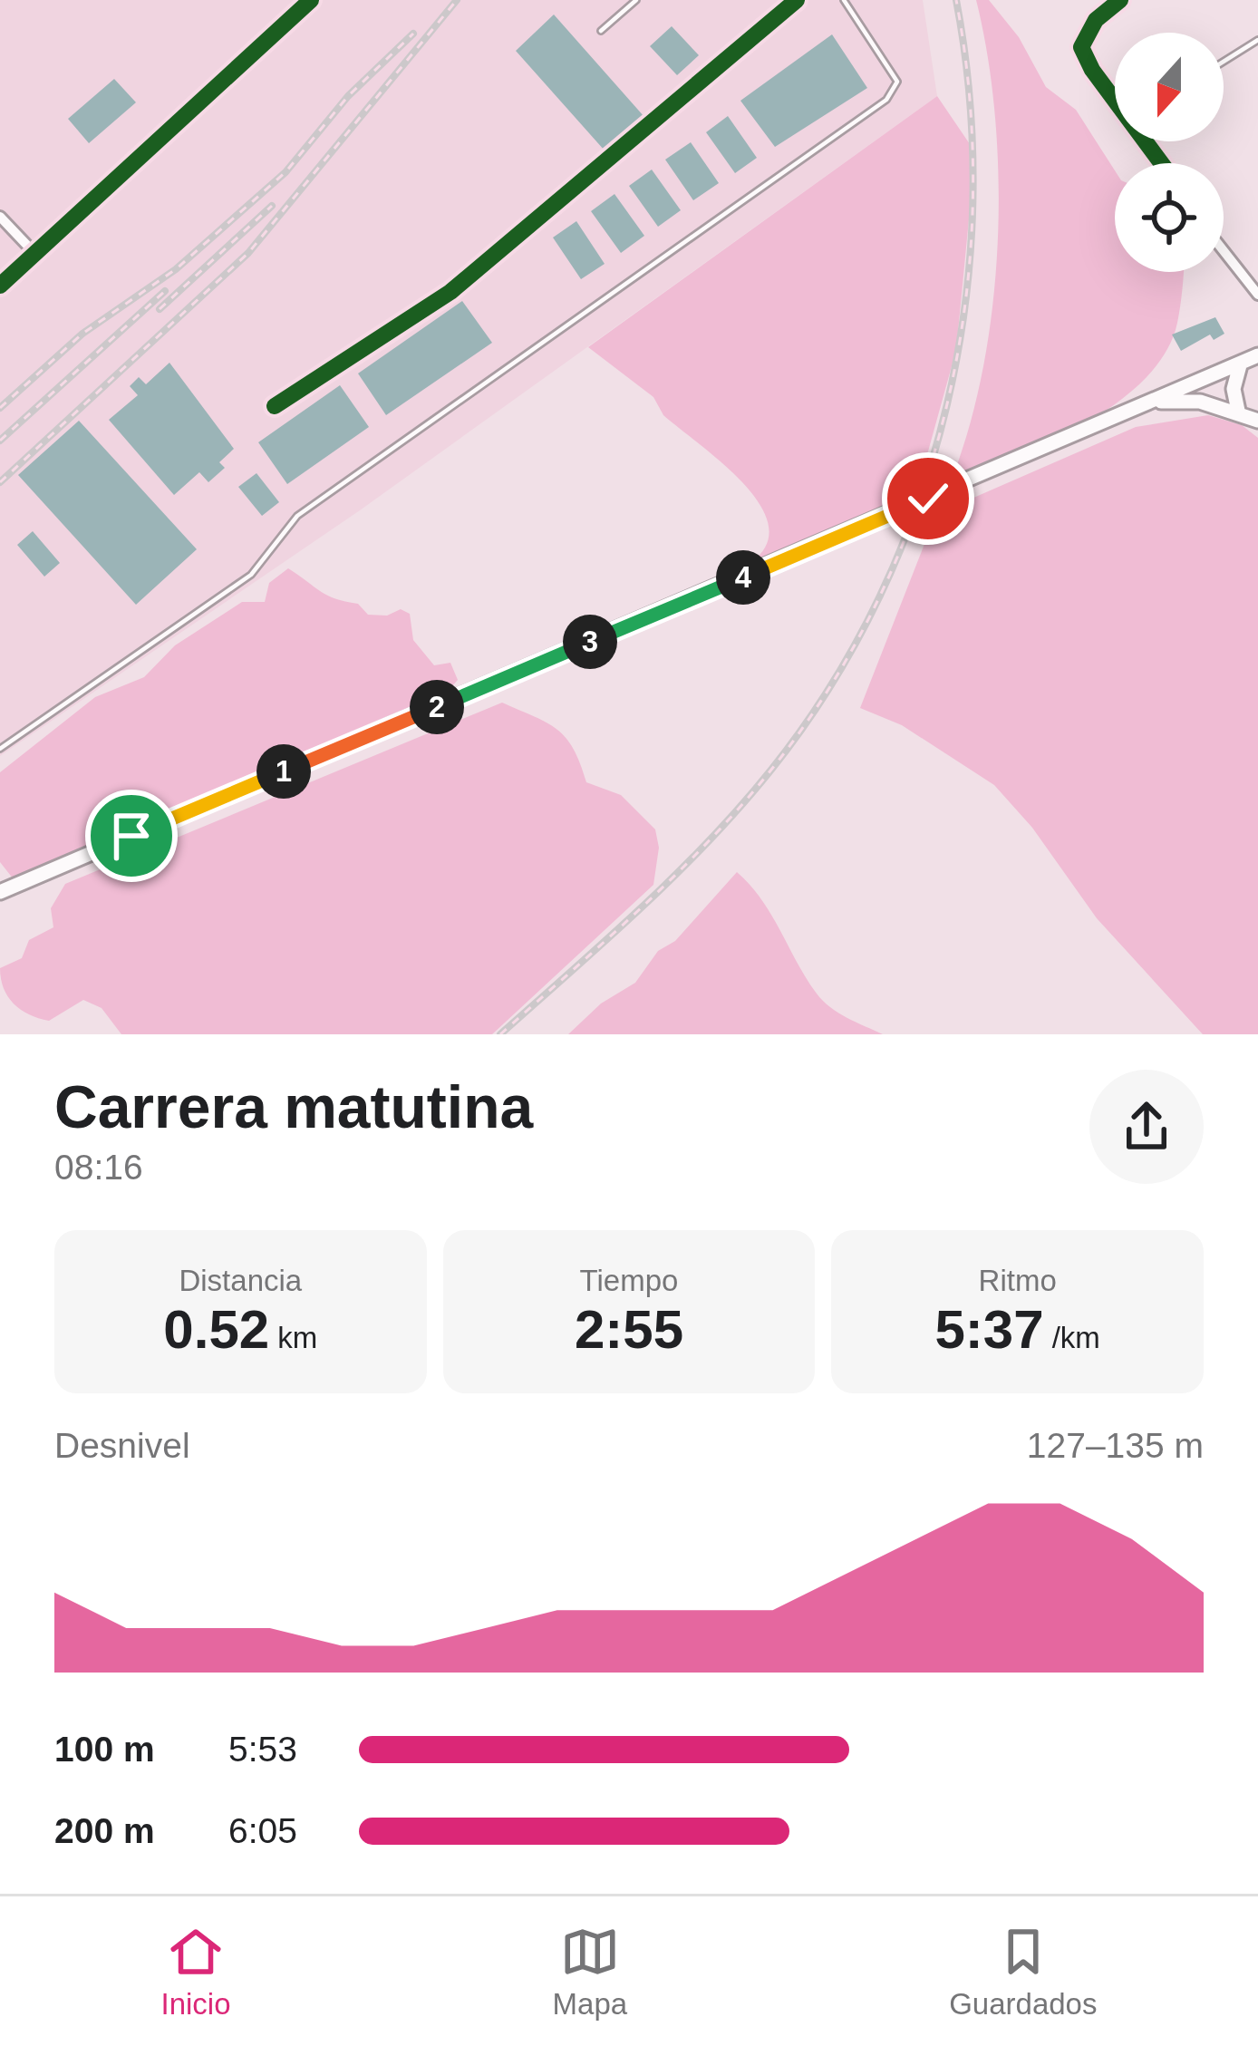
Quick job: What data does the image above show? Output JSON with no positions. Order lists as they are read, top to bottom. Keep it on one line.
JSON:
{"north":"bottom","page":{"pins":["4","3","2","1"],"heading":["Carrera matutina","08:16"],"stats":[["Distancia","0.52 km"],["Tiempo","2:55"],["Ritmo","5:37 /km"]],"chart":["Desnivel","127–135 m"],"list":[{"name":"100 m","note":"5:53"},{"name":"200 m","note":"6:05"}],"tabs":["Inicio","Mapa","Guardados"]}}
